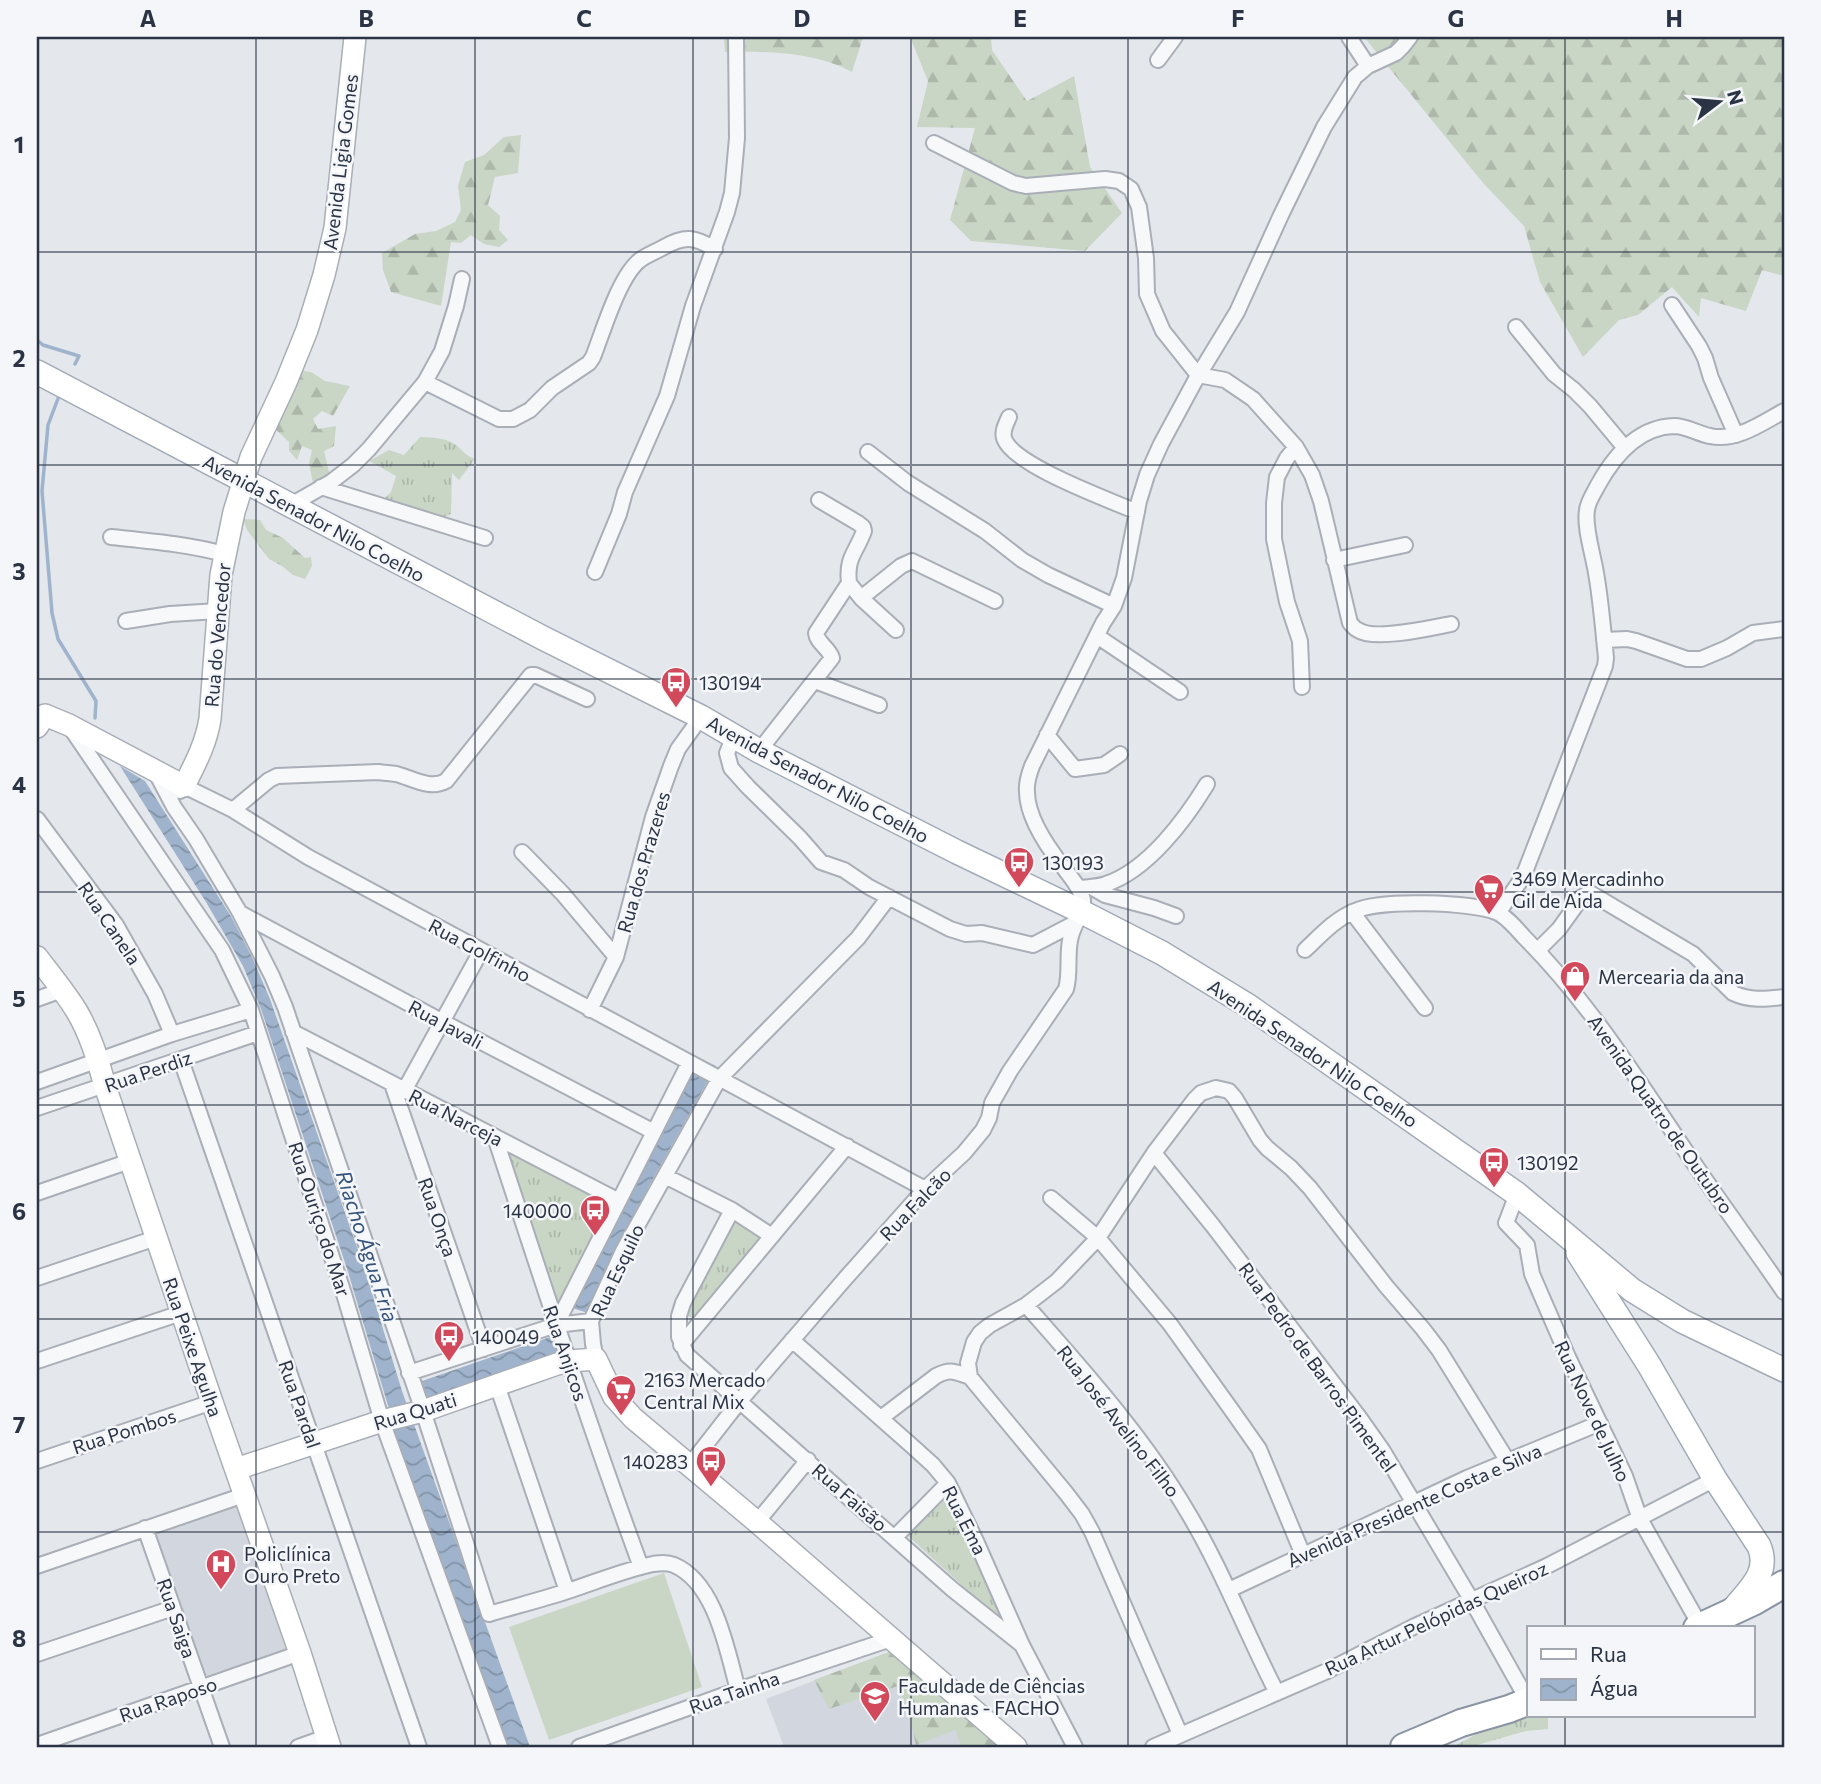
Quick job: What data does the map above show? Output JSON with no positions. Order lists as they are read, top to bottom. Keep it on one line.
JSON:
{"streets":{"main road":["Avenida Senador Nilo Coelho"],"street":["Avenida Ligia Gomes","Rua do Vencedor","Rua dos Prazeres","Rua Canela","Rua Golfinho","Rua Javali","Rua Perdiz","Avenida Quatro de Outubro","Rua Narceja","Rua Falcão","Rua Onça","Rua Ouriço do Mar","Rua Esquilo","Rua Peixe Agulha","Rua Anjicos","Rua Pedro de Barros Pimentel","Rua Pardal","Rua Quati","Rua Nove de Julho","Rua José Avelino Filho","Rua Pombos","Rua Faisão","Avenida Presidente Costa e Silva","Rua Ema","Rua Saiga","Rua Artur Pelópidas Queiroz","Rua Tainha","Rua Raposo"]},"crossings":[["Avenida Ligia Gomes","Avenida Senador Nilo Coelho"],["Avenida Ligia Gomes","Rua do Vencedor"],["Avenida Senador Nilo Coelho","Rua do Vencedor"],["Avenida Senador Nilo Coelho","Rua dos Prazeres"],["Avenida Senador Nilo Coelho","Rua Falcão"],["Avenida Senador Nilo Coelho","Rua Nove de Julho"],["Avenida Senador Nilo Coelho","Rua Artur Pelópidas Queiroz"],["Rua do Vencedor","Rua Golfinho"],["Rua dos Prazeres","Rua Golfinho"],["Rua Canela","Rua Perdiz"],["Rua Golfinho","Rua Falcão"],["Rua Golfinho","Rua Ouriço do Mar"],["Rua Golfinho","Rua Esquilo"],["Rua Javali","Rua Ouriço do Mar"],["Rua Javali","Rua Esquilo"],["Rua Perdiz","Rua Ouriço do Mar"],["Rua Perdiz","Rua Peixe Agulha"],["Rua Perdiz","Rua Pardal"],["Rua Narceja","Rua Onça"],["Rua Narceja","Rua Ouriço do Mar"],["Rua Narceja","Rua Esquilo"],["Rua Narceja","Rua Anjicos"],["Rua Falcão","Rua Esquilo"],["Rua Falcão","Rua Faisão"],["Rua Falcão","Rua Ema"],["Rua Onça","Rua Quati"],["Rua Ouriço do Mar","Rua Quati"],["Rua Esquilo","Rua Anjicos"],["Rua Esquilo","Rua Quati"],["Rua Esquilo","Rua Tainha"],["Rua Peixe Agulha","Rua Quati"],["Rua Peixe Agulha","Rua Pombos"],["Rua Peixe Agulha","Rua Raposo"],["Rua Anjicos","Rua Quati"],["Rua Pedro de Barros Pimentel","Avenida Presidente Costa e Silva"],["Rua Pedro de Barros Pimentel","Rua Artur Pelópidas Queiroz"],["Rua Pardal","Rua Quati"],["Rua Nove de Julho","Avenida Presidente Costa e Silva"],["Rua Nove de Julho","Rua Artur Pelópidas Queiroz"],["Rua José Avelino Filho","Avenida Presidente Costa e Silva"],["Rua José Avelino Filho","Rua Artur Pelópidas Queiroz"],["Rua Faisão","Rua Ema"],["Rua Saiga","Rua Raposo"]],"water":["Riacho Água Fria"],"places":{"bus stop":["130194","130193","130192","140000","140049","140283"],"supermarket":["3469 Mercadinho Gil de Aida","2163 Mercado Central Mix"],"shop":["Mercearia da ana"],"hospital":["Policlínica Ouro Preto"],"school or university":["Faculdade de Ciências Humanas - FACHO"]},"legend":["Rua","Água"],"north":"right","grid":{"columns":["A","B","C","D","E","F","G","H"],"rows":["1","2","3","4","5","6","7","8"]}}
